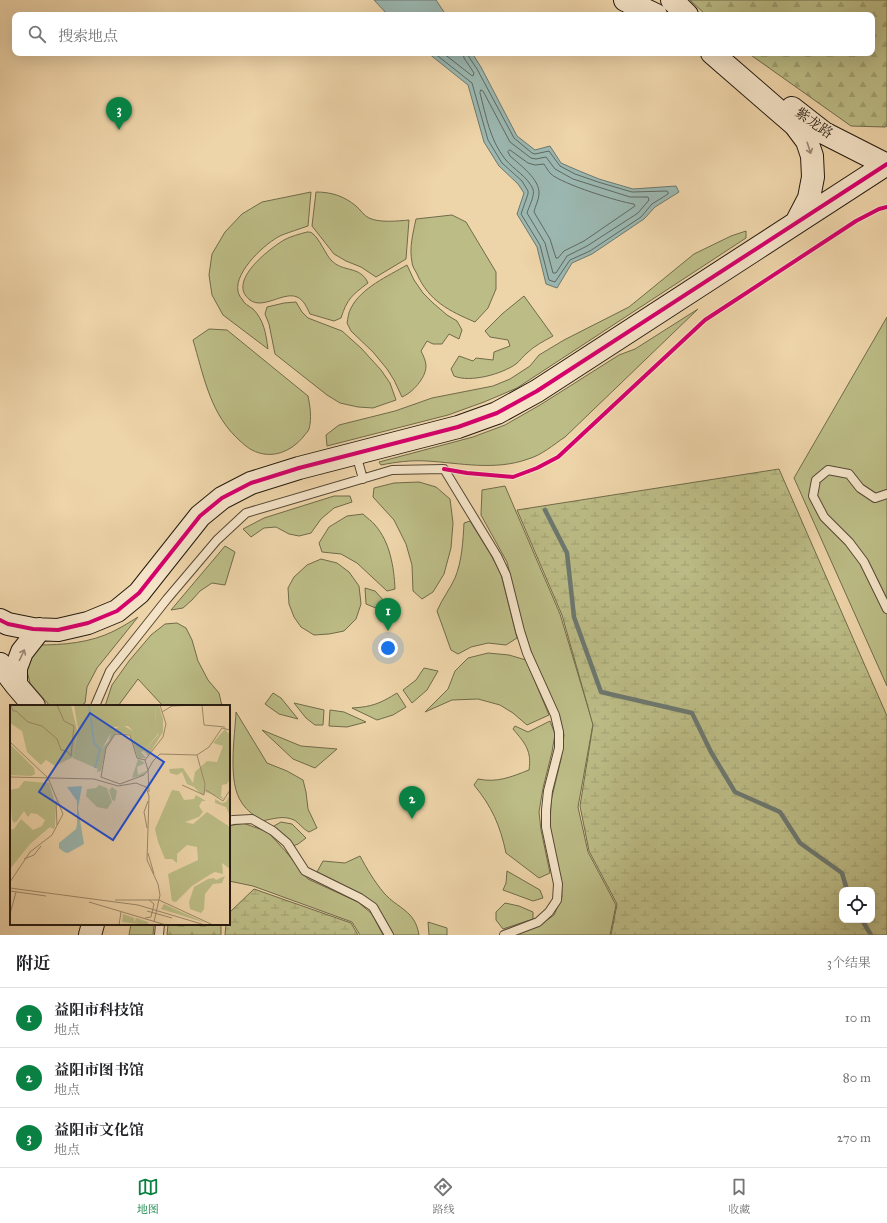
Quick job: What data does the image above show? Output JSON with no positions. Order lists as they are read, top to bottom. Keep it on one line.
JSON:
{"streets":{"street":["紫龙路"]},"page":{"search":"搜索地点","pins":["3","1","2"],"heading":["附近","3个结果"],"list":[{"mark":"1","name":"益阳市科技馆","note":"地点","value":"10 m"},{"mark":"2","name":"益阳市图书馆","note":"地点","value":"80 m"},{"mark":"3","name":"益阳市文化馆","note":"地点","value":"270 m"}],"nav":["地图","路线","收藏"]}}
